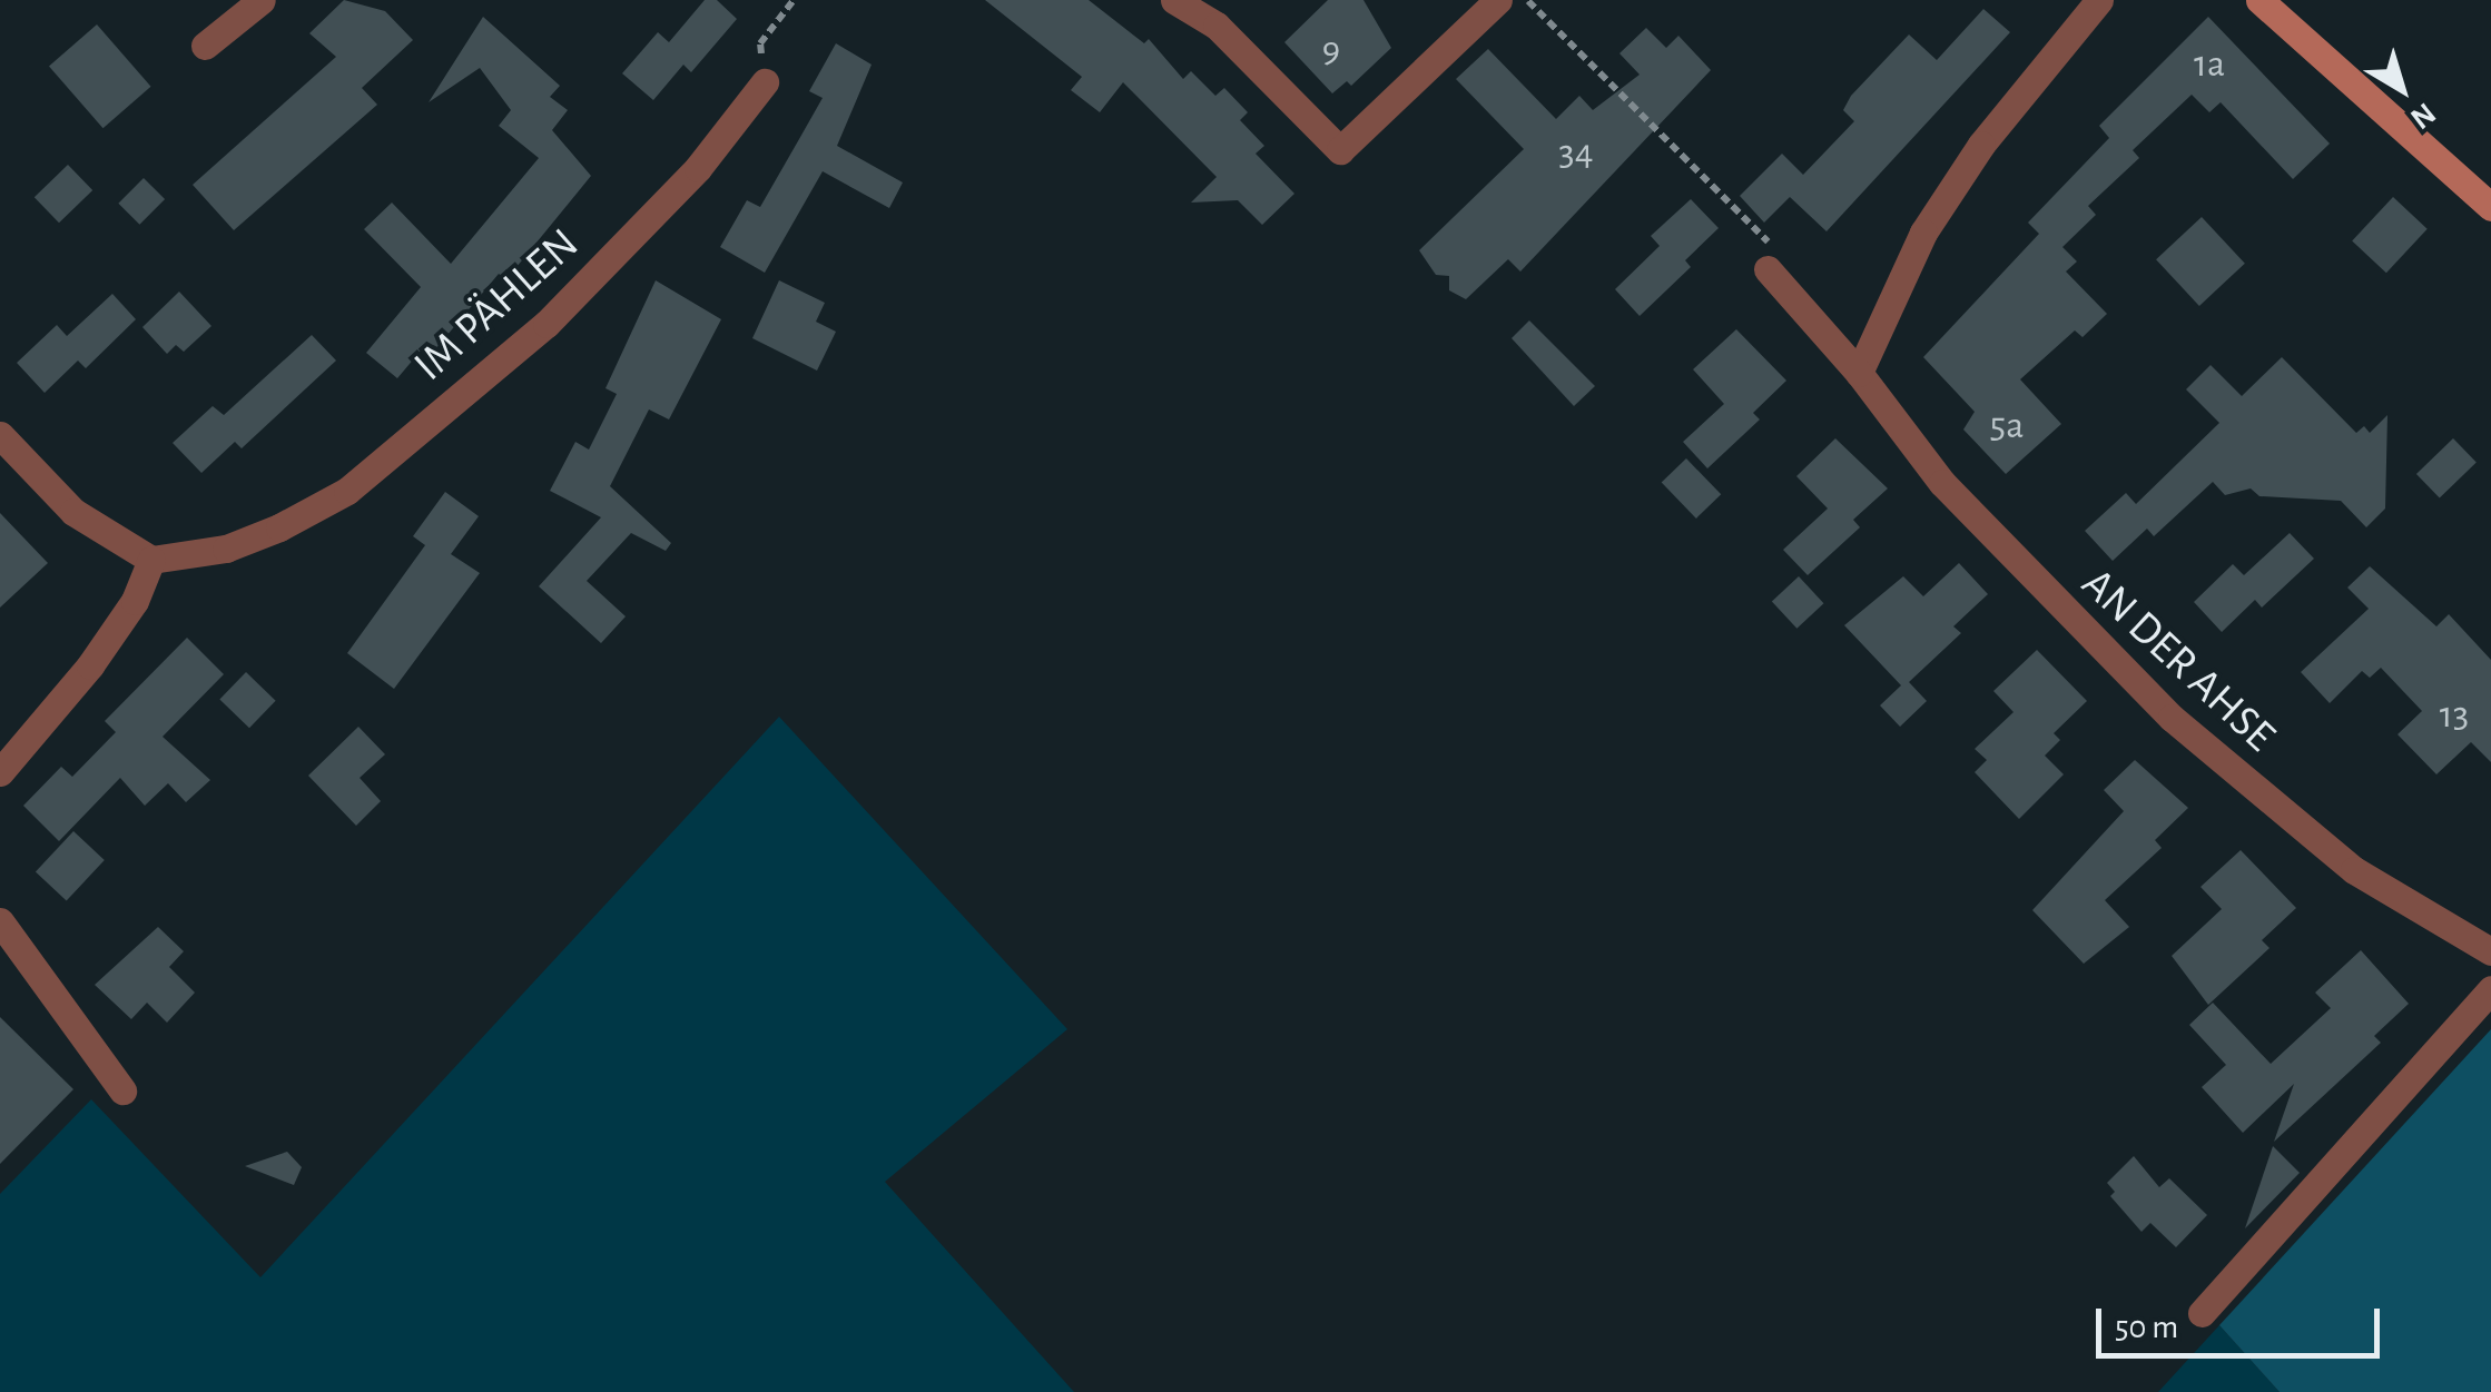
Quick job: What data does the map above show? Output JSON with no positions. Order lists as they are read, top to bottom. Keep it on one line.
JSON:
{"streets":{"street":["IM PÄHLEN","AN DER AHSE"]},"house_numbers":["9","1a","34","5a","13"],"scale_bar":"50 m","north":"bottom right"}
